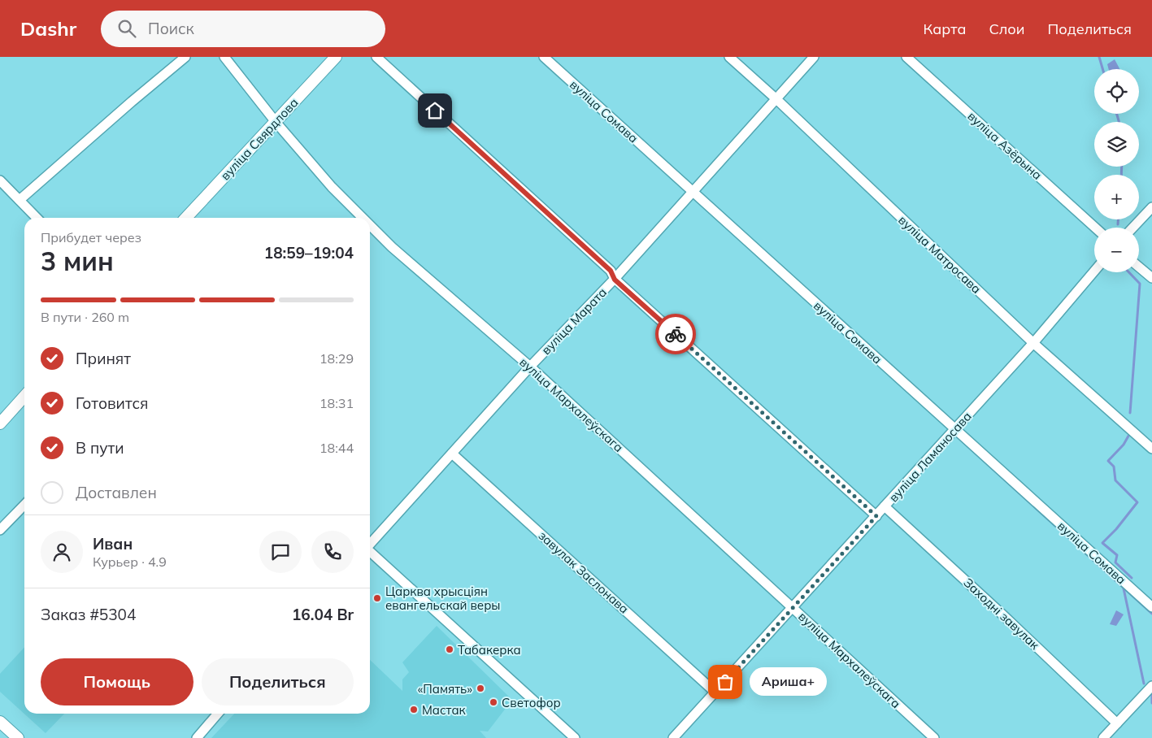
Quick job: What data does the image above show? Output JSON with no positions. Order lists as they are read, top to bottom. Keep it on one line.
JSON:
{"streets":{"main road":["вуліца Свярдлова"],"street":["вуліца Сомава","вуліца Азёрына","вуліца Матросава","вуліца Марата","вуліца Мархалеўскага","вуліца Ламаносава","завулак Заслонава","Заходні завулак"]},"crossings":[["вуліца Сомава","вуліца Марата"],["вуліца Сомава","вуліца Ламаносава"],["вуліца Свярдлова","вуліца Мархалеўскага"],["вуліца Матросава","вуліца Марата"],["вуліца Матросава","вуліца Ламаносава"],["вуліца Марата","вуліца Мархалеўскага"],["вуліца Марата","завулак Заслонава"],["вуліца Мархалеўскага","вуліца Ламаносава"],["вуліца Ламаносава","завулак Заслонава"],["вуліца Ламаносава","Заходні завулак"]],"places":["Царква хрысціян евангельскай веры","Табакерка","Ариша+","«Память»","Светофор","Мастак"],"page":{"header":"Dashr","search":"Поиск","nav":["Карта","Слои","Поделиться"],"map_buttons":["+","−"],"heading":["3 мин","Прибудет через","18:59–19:04"],"panel":["Иван","Курьер · 4.9","Заказ #5304","16.04 Br"],"bar":"В пути · 260 m","list":[["Принят","18:29"],["Готовится","18:31"],["В пути","18:44"],"Доставлен"],"buttons":["Помощь","Поделиться"],"bubble":"Ариша+"}}
